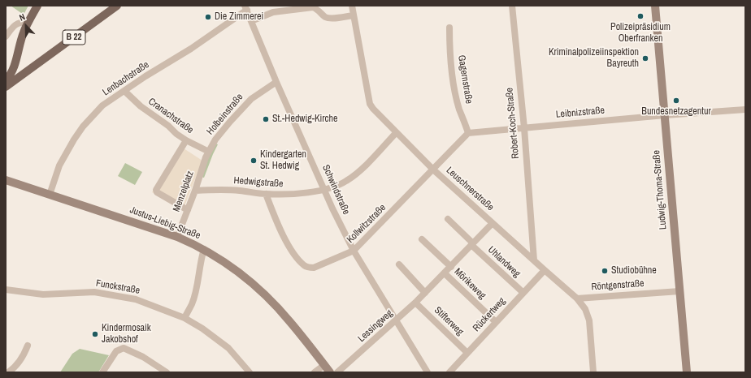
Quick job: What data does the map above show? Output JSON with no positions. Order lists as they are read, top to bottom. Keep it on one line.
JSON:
{"streets":{"main road":["B 22","Ludwig-Thoma-Straße","Justus-Liebig-Straße"],"street":["Lenbachstraße","Gagernstraße","Leibnizstraße","Holbeinstraße","Cranachstraße","Robert-Koch-Straße","Hedwigstraße","Leuschnerstraße","Schwindstraße","Menzelplatz","Kollwitzstraße","Uhlandweg","Mörikeweg","Röntgenstraße","Funckstraße","Rückertweg","Stifterweg","Lessingweg"]},"crossings":[["Lenbachstraße","Cranachstraße"],["Lenbachstraße","Schwindstraße"],["Lenbachstraße","Justus-Liebig-Straße"],["Gagernstraße","Leibnizstraße"],["Leibnizstraße","Robert-Koch-Straße"],["Leibnizstraße","Ludwig-Thoma-Straße"],["Holbeinstraße","Cranachstraße"],["Holbeinstraße","Schwindstraße"],["Holbeinstraße","Menzelplatz"],["Cranachstraße","Menzelplatz"],["Robert-Koch-Straße","Leuschnerstraße"],["Hedwigstraße","Leuschnerstraße"],["Hedwigstraße","Schwindstraße"],["Hedwigstraße","Menzelplatz"],["Hedwigstraße","Kollwitzstraße"],["Leuschnerstraße","Kollwitzstraße"],["Leuschnerstraße","Röntgenstraße"],["Leuschnerstraße","Rückertweg"],["Leuschnerstraße","Lessingweg"],["Schwindstraße","Kollwitzstraße"],["Schwindstraße","Lessingweg"],["Ludwig-Thoma-Straße","Röntgenstraße"],["Menzelplatz","Justus-Liebig-Straße"],["Uhlandweg","Rückertweg"],["Uhlandweg","Lessingweg"],["Mörikeweg","Rückertweg"],["Mörikeweg","Lessingweg"],["Rückertweg","Stifterweg"],["Stifterweg","Lessingweg"]],"places":["Polizeipräsidium Oberfranken","Die Zimmerei","Kriminalpolizeiinspektion Bayreuth","Bundesnetzagentur","St.-Hedwig-Kirche","Kindergarten St. Hedwig","Studiobühne","Kindermosaik Jakobshof"],"north":"top left"}
